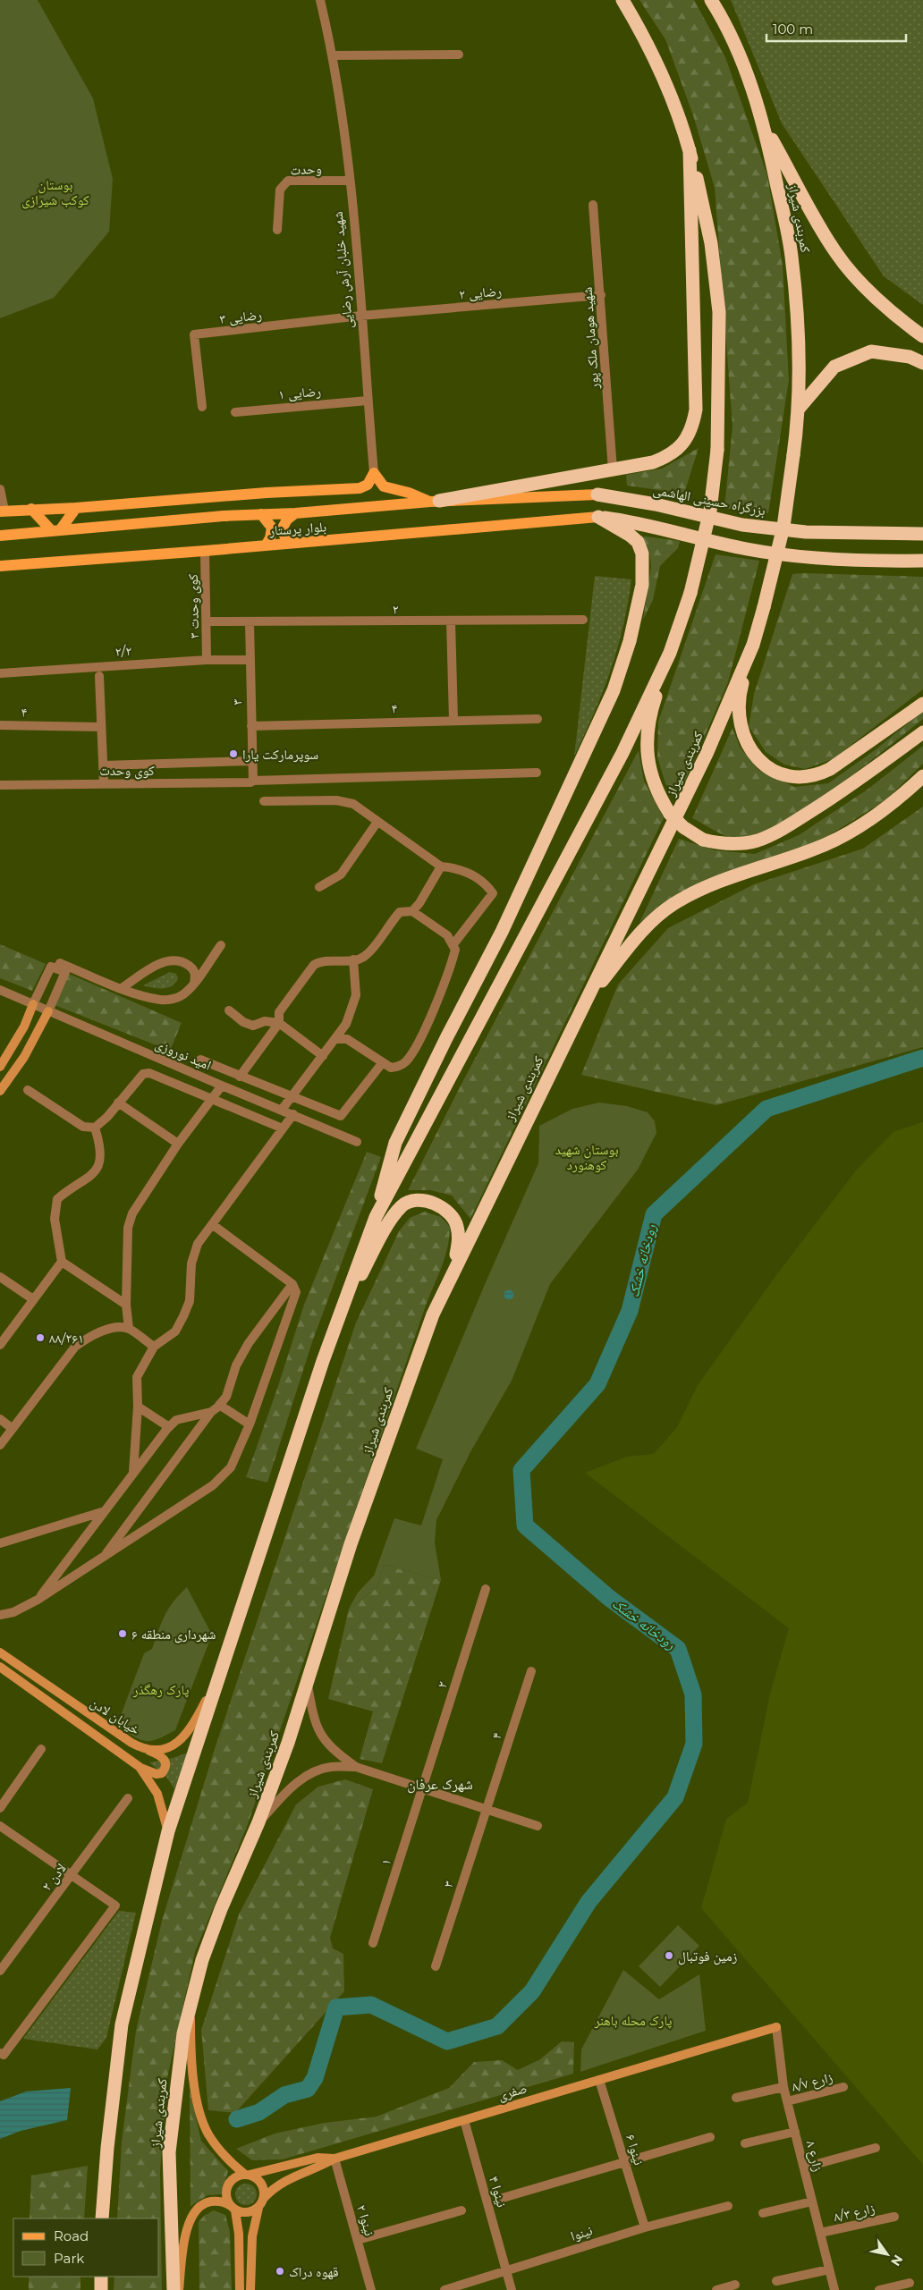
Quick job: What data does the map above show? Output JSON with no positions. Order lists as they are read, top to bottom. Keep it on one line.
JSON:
{"streets":{"highway":["کمربندی شیراز","بزرگراه حسینی الهاشمی"],"main road":["بلوار پرستار"],"street":["وحدت","شهید خلبان آرش رضایی","رضایی ۲","رضایی ۳","شهید هومان ملک پور","رضایی ۱","کوی وحدت ۳","۲","۲/۲","۳","۴","کوی وحدت","امید نوروزی","خیابان لادن","۱","۲ لادن","۸/۷ زارع","صفری","۶ نینوا","۸ زارع","۴ نینوا","۸/۳ زارع","۲ نینوا","نینوا"]},"crossings":[["وحدت","شهید خلبان آرش رضایی"],["شهید خلبان آرش رضایی","رضایی ۲"],["شهید خلبان آرش رضایی","رضایی ۳"],["شهید خلبان آرش رضایی","رضایی ۱"],["رضایی ۲","رضایی ۳"],["رضایی ۲","شهید هومان ملک پور"],["بزرگراه حسینی الهاشمی","بلوار پرستار"],["بلوار پرستار","کوی وحدت ۳"],["کوی وحدت ۳","۲"],["کوی وحدت ۳","۲/۲"],["۲","۳"],["۲","۱"],["۲/۲","۳"],["۳","۴"],["۳","کوی وحدت"],["۸/۷ زارع","۸ زارع"],["صفری","۶ نینوا"],["صفری","۸ زارع"],["صفری","۴ نینوا"],["صفری","۲ نینوا"],["۶ نینوا","نینوا"],["۸ زارع","۸/۳ زارع"],["۴ نینوا","نینوا"]],"districts":["شهرک عرفان"],"water":["رودخانه خشک"],"parks":["بوستان کوکب شیرازی","بوستان شهید کوهنورد","پارک رهگذر","پارک محله باهنر"],"places":["سوپرمارکت یارا","۸۸/۲۶۱","شهرداری منطقه ۶","زمین فوتبال","قهوه دراک"],"legend":["Road","Park"],"scale_bar":"100 m","north":"bottom right"}
